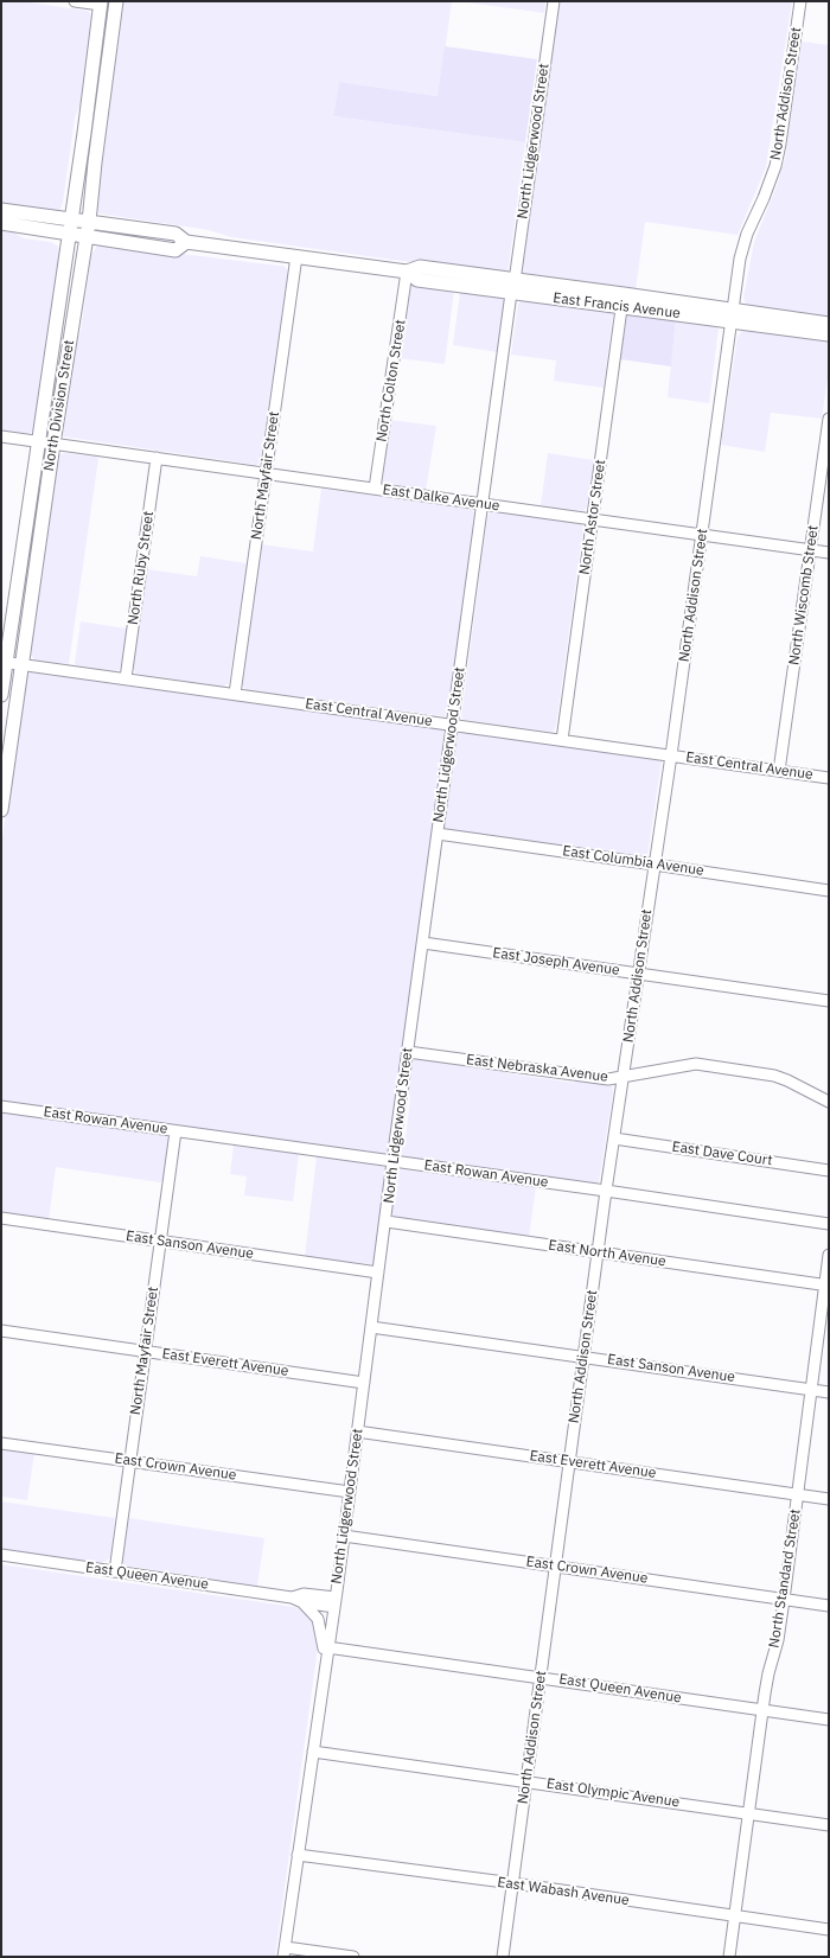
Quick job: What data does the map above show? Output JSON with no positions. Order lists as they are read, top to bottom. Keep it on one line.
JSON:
{"streets":{"main road":["East Francis Avenue","North Division Street"],"street":["North Addison Street","North Lidgerwood Street","North Colton Street","North Mayfair Street","East Dalke Avenue","North Astor Street","North Ruby Street","North Wiscomb Street","East Central Avenue","East Columbia Avenue","East Joseph Avenue","East Nebraska Avenue","East Rowan Avenue","East Dave Court","East Sanson Avenue","East North Avenue","East Everett Avenue","East Crown Avenue","East Queen Avenue","North Standard Street","East Olympic Avenue","East Wabash Avenue"]},"crossings":[["North Addison Street","East Francis Avenue"],["North Addison Street","East Dalke Avenue"],["North Addison Street","East Central Avenue"],["North Addison Street","East Columbia Avenue"],["North Addison Street","East Joseph Avenue"],["North Addison Street","East Nebraska Avenue"],["North Addison Street","East Rowan Avenue"],["North Addison Street","East Dave Court"],["North Addison Street","East Sanson Avenue"],["North Addison Street","East North Avenue"],["North Addison Street","East Everett Avenue"],["North Addison Street","East Crown Avenue"],["North Addison Street","East Queen Avenue"],["North Addison Street","East Olympic Avenue"],["North Addison Street","East Wabash Avenue"],["North Lidgerwood Street","East Francis Avenue"],["North Lidgerwood Street","East Dalke Avenue"],["North Lidgerwood Street","East Central Avenue"],["North Lidgerwood Street","East Columbia Avenue"],["North Lidgerwood Street","East Joseph Avenue"],["North Lidgerwood Street","East Nebraska Avenue"],["North Lidgerwood Street","East Rowan Avenue"],["North Lidgerwood Street","East Sanson Avenue"],["North Lidgerwood Street","East North Avenue"],["North Lidgerwood Street","East Everett Avenue"],["North Lidgerwood Street","East Crown Avenue"],["North Lidgerwood Street","East Queen Avenue"],["North Lidgerwood Street","East Olympic Avenue"],["North Lidgerwood Street","East Wabash Avenue"],["East Francis Avenue","North Colton Street"],["East Francis Avenue","North Division Street"],["East Francis Avenue","North Mayfair Street"],["East Francis Avenue","North Astor Street"],["North Colton Street","East Dalke Avenue"],["North Division Street","East Dalke Avenue"],["North Division Street","East Central Avenue"],["North Mayfair Street","East Dalke Avenue"],["North Mayfair Street","East Central Avenue"],["North Mayfair Street","East Rowan Avenue"],["North Mayfair Street","East Sanson Avenue"],["North Mayfair Street","East Everett Avenue"],["North Mayfair Street","East Crown Avenue"],["North Mayfair Street","East Queen Avenue"],["East Dalke Avenue","North Astor Street"],["East Dalke Avenue","North Ruby Street"],["East Dalke Avenue","North Wiscomb Street"],["North Astor Street","East Central Avenue"],["North Ruby Street","East Central Avenue"],["North Wiscomb Street","East Central Avenue"],["East Sanson Avenue","North Standard Street"],["East North Avenue","North Standard Street"],["East Everett Avenue","North Standard Street"],["East Crown Avenue","North Standard Street"],["East Queen Avenue","North Standard Street"],["North Standard Street","East Olympic Avenue"],["North Standard Street","East Wabash Avenue"]]}
